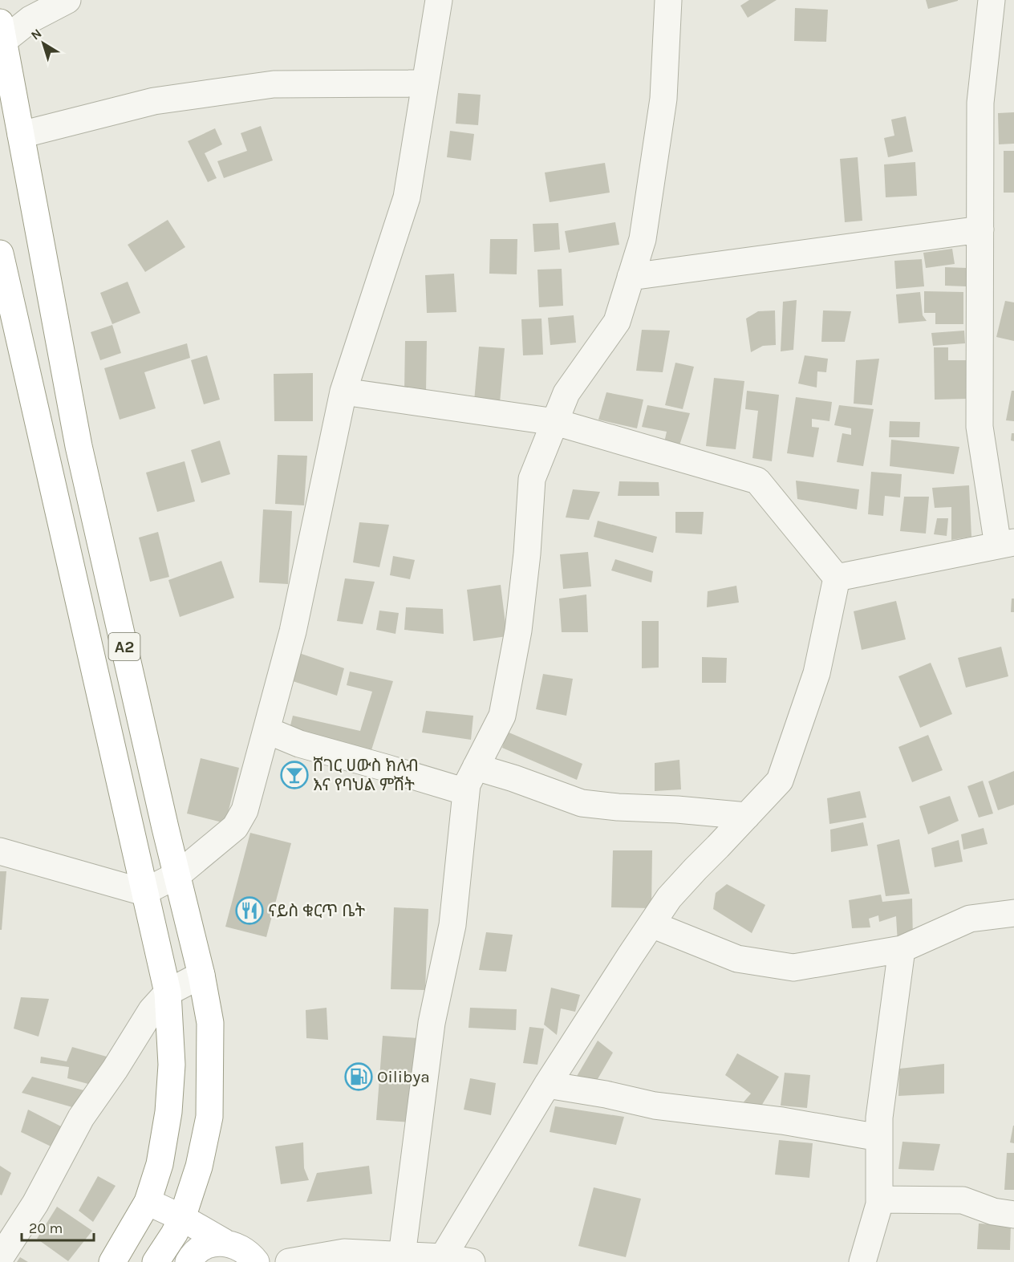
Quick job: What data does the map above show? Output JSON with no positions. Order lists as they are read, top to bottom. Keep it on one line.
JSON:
{"streets":{"main road":["A2"]},"places":{"bar":["ሸገር ሀውስ ክለብ እና የባህል ምሽት"],"restaurant":["ናይስ ቁርጥ ቤት"],"fuel station":["Oilibya"]},"scale_bar":"20 m","north":"top left"}
